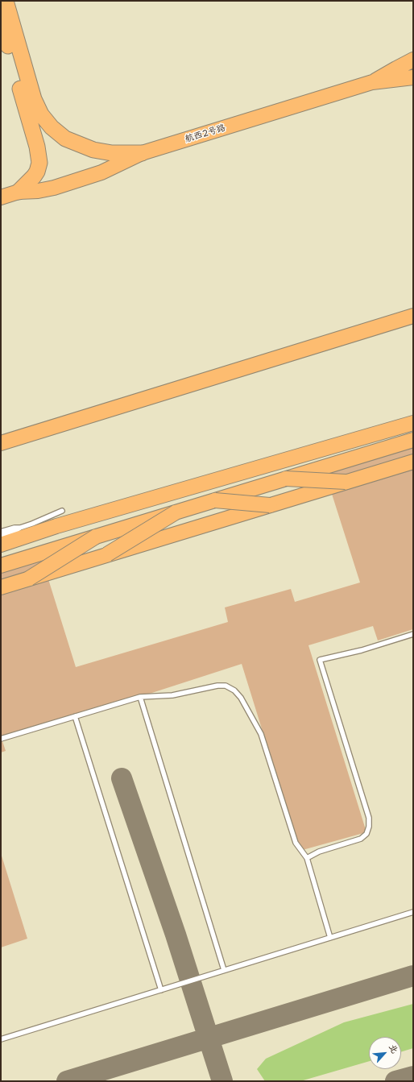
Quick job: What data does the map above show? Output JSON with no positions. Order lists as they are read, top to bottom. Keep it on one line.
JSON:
{"streets":{"main road":["航西2号路"]},"north":"top right"}
